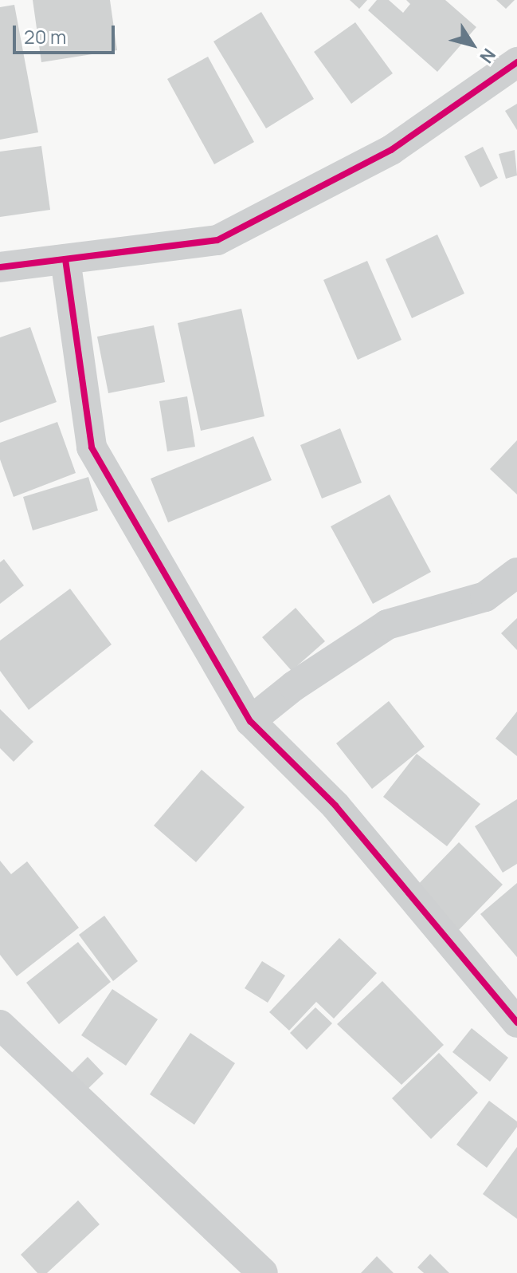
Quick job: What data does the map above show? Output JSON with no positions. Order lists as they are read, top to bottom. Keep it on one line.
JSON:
{"scale_bar":"20 m","north":"bottom right"}
